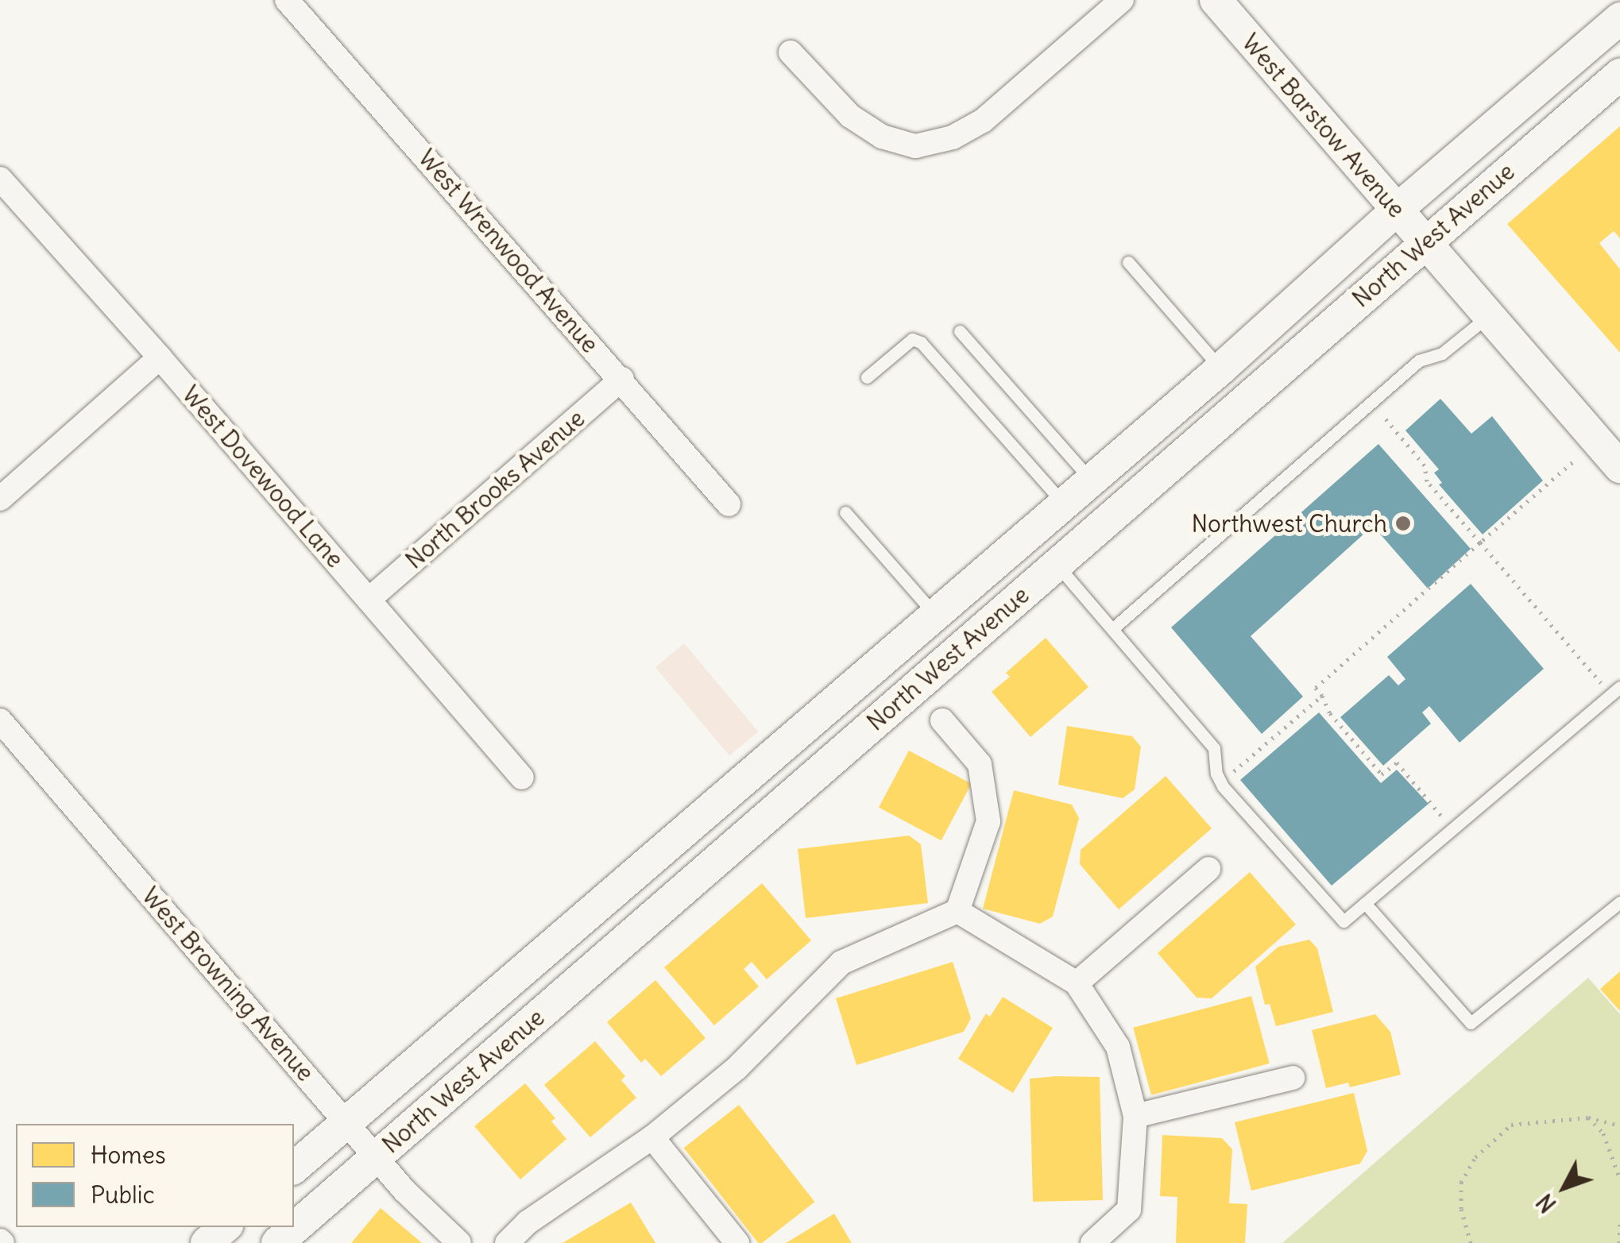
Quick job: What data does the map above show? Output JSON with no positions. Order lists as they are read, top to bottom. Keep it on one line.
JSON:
{"streets":{"main road":["West Barstow Avenue","North West Avenue"],"street":["West Wrenwood Avenue","West Dovewood Lane","North Brooks Avenue","West Browning Avenue"]},"crossings":[["West Barstow Avenue","North West Avenue"],["North West Avenue","West Browning Avenue"],["West Wrenwood Avenue","North Brooks Avenue"],["West Dovewood Lane","North Brooks Avenue"]],"places":["Northwest Church"],"legend":["Homes","Public"],"north":"bottom left"}
